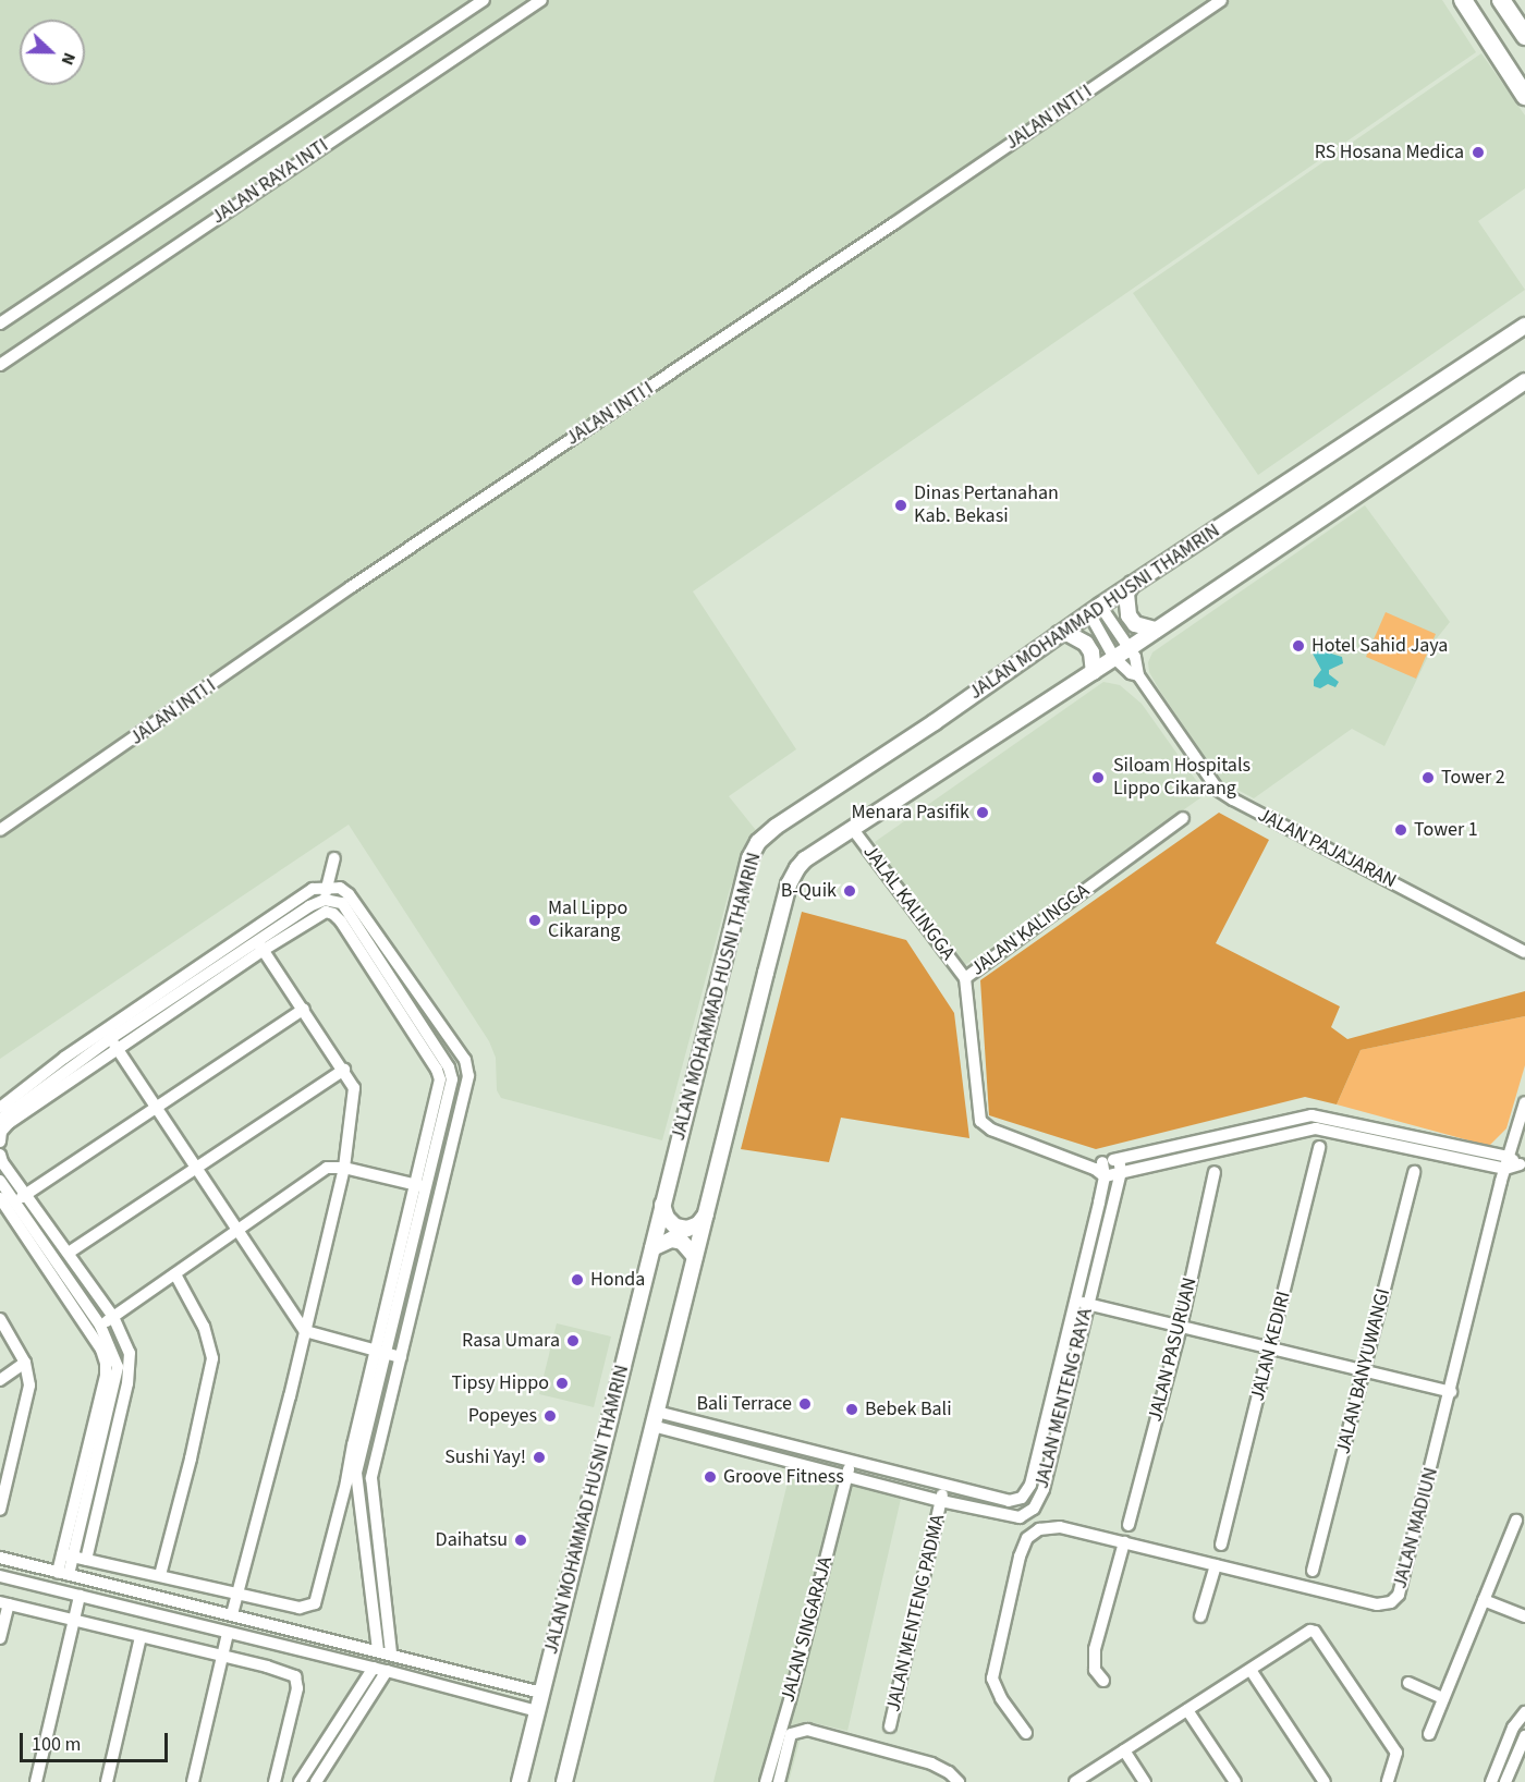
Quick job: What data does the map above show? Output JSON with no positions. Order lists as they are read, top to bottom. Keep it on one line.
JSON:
{"streets":{"street":["JALAN INTI I","JALAN RAYA INTI","JALAN MOHAMMAD HUSNI THAMRIN","JALAN PAJAJARAN","JALAL KALINGGA","JALAN KALINGGA","JALAN KEDIRI","JALAN PASURUAN","JALAN BANYUWANGI","JALAN MENTENG RAYA","JALAN MADIUN","JALAN MENTENG PADMA","JALAN SINGARAJA"]},"crossings":[["JALAN MOHAMMAD HUSNI THAMRIN","JALAN PAJAJARAN"],["JALAN MOHAMMAD HUSNI THAMRIN","JALAL KALINGGA"],["JALAN MOHAMMAD HUSNI THAMRIN","JALAN MENTENG RAYA"],["JALAL KALINGGA","JALAN KALINGGA"],["JALAN KALINGGA","JALAN MENTENG RAYA"],["JALAN MENTENG RAYA","JALAN MENTENG PADMA"],["JALAN MENTENG RAYA","JALAN SINGARAJA"]],"places":["RS Hosana Medica","Dinas Pertanahan Kab. Bekasi","Hotel Sahid Jaya","Siloam Hospitals Lippo Cikarang","Tower 2","Menara Pasifik","Tower 1","B-Quik","Mal Lippo Cikarang","Honda","Rasa Umara","Tipsy Hippo","Bali Terrace","Bebek Bali","Popeyes","Sushi Yay!","Groove Fitness","Daihatsu"],"scale_bar":"100 m","north":"right"}
